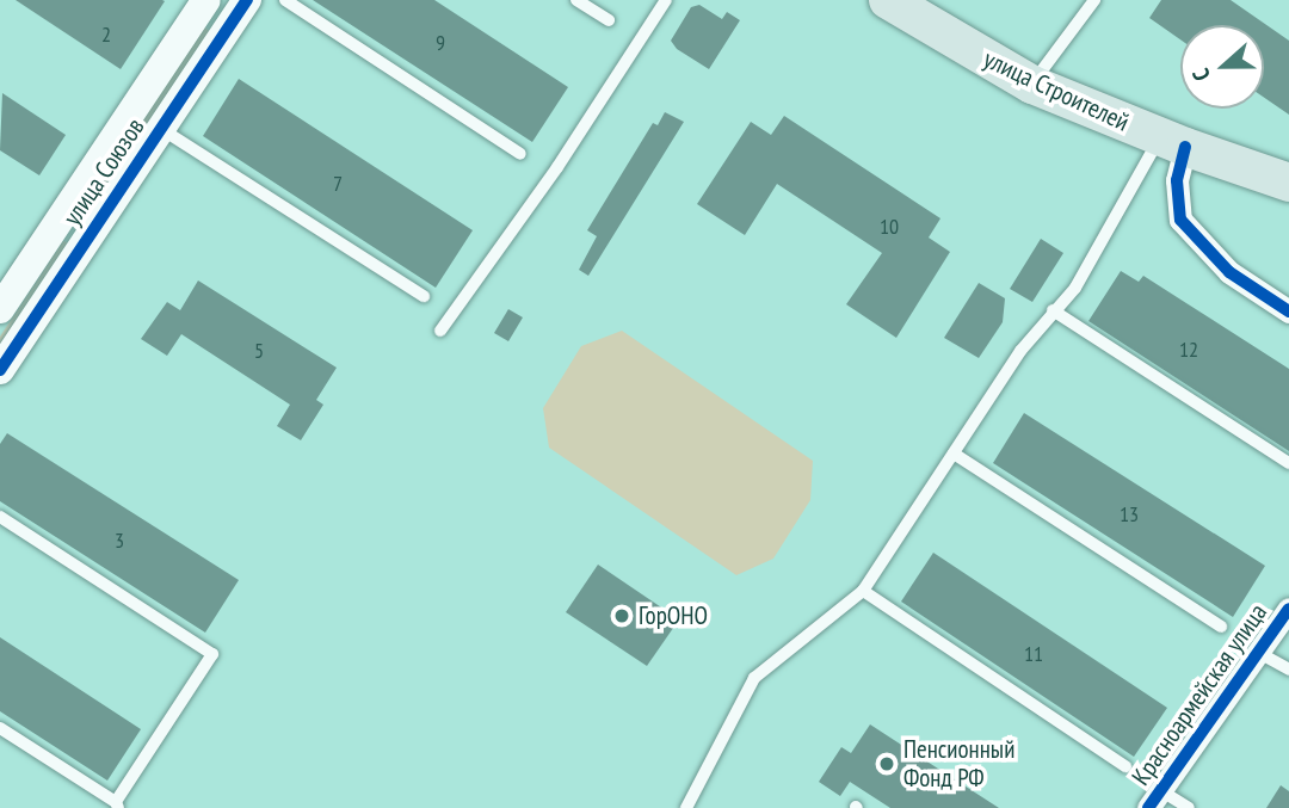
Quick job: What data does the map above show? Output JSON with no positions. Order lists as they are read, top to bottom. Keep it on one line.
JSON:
{"streets":{"main road":["улица Строителей"],"street":["улица Союзов","Красноармейская улица"]},"places":["ГорОНО","Пенсионный Фонд РФ"],"house_numbers":["2","9","7","10","12","5","13","3","11"],"north":"left"}
